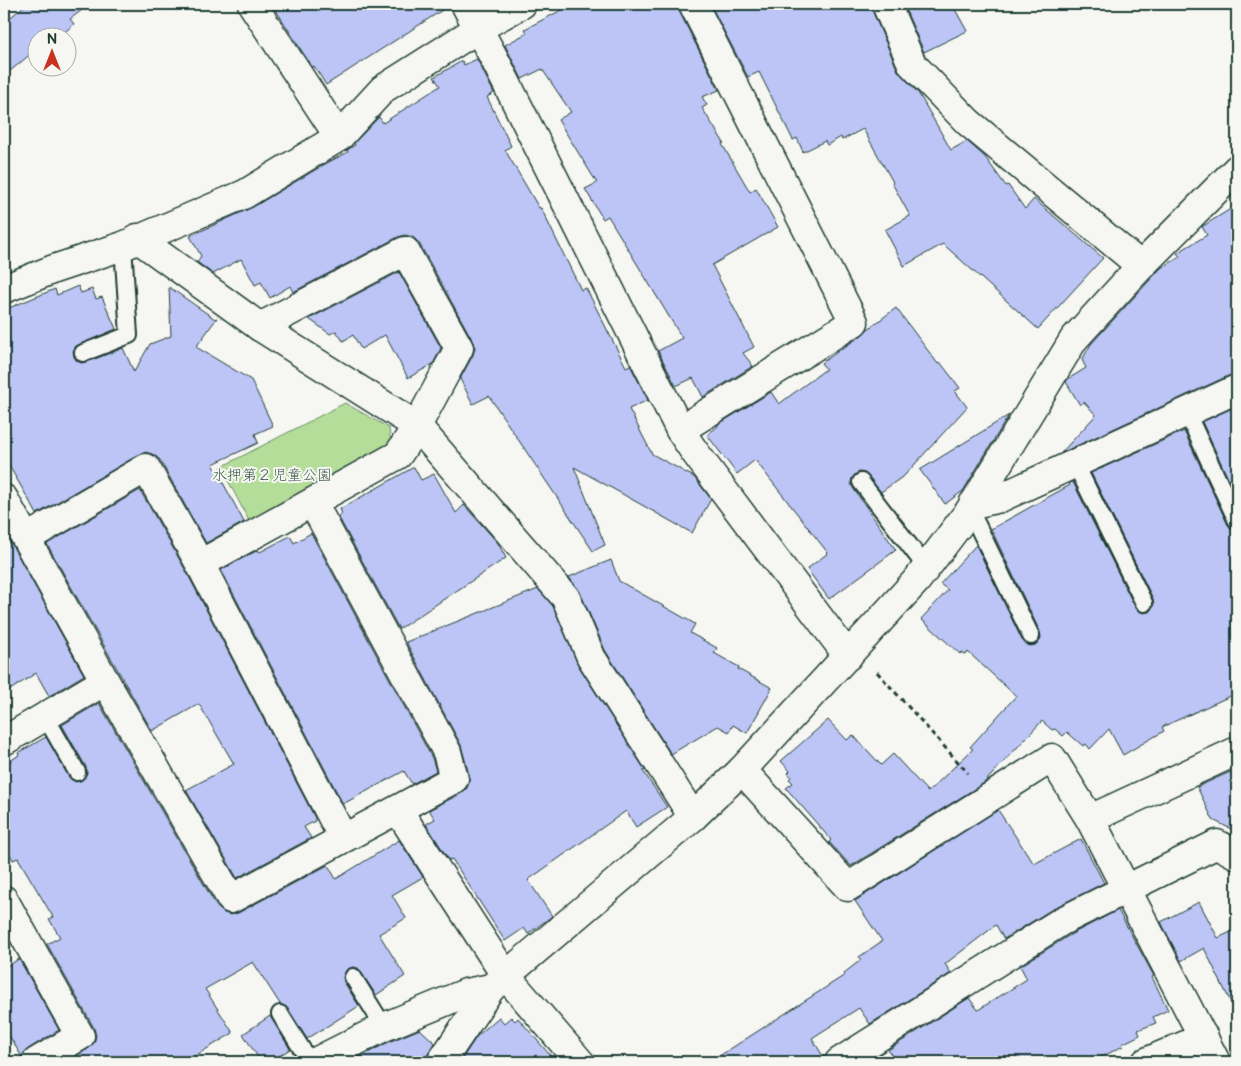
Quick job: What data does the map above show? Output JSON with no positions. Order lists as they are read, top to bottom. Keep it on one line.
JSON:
{"parks":["水押第２児童公園"],"north":"top"}
